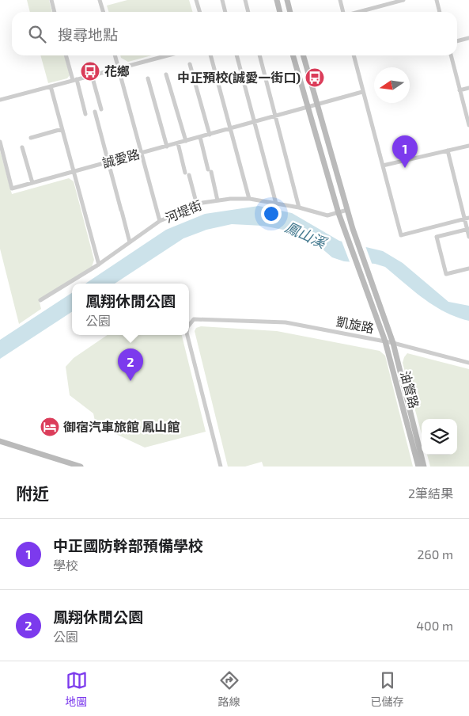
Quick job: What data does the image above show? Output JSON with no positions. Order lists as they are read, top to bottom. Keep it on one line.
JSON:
{"streets":{"street":["誠愛路","河堤街","凱旋路","油管路"]},"crossings":[["誠愛路","凱旋路"],["河堤街","凱旋路"],["凱旋路","油管路"]],"water":["鳳山溪"],"places":{"bus stop":["花鄉","中正預校(誠愛一街口)"],"hotel":["御宿汽車旅館 鳳山館"]},"north":"left","page":{"search":"搜尋地點","pins":["1","2"],"popup":["鳳翔休閒公園","公園"],"heading":["附近","2筆結果"],"list":[{"mark":"1","name":"中正國防幹部預備學校","note":"學校","value":"260 m"},{"mark":"2","name":"鳳翔休閒公園","note":"公園","value":"400 m"}],"nav":["地圖","路線","已儲存"]}}
